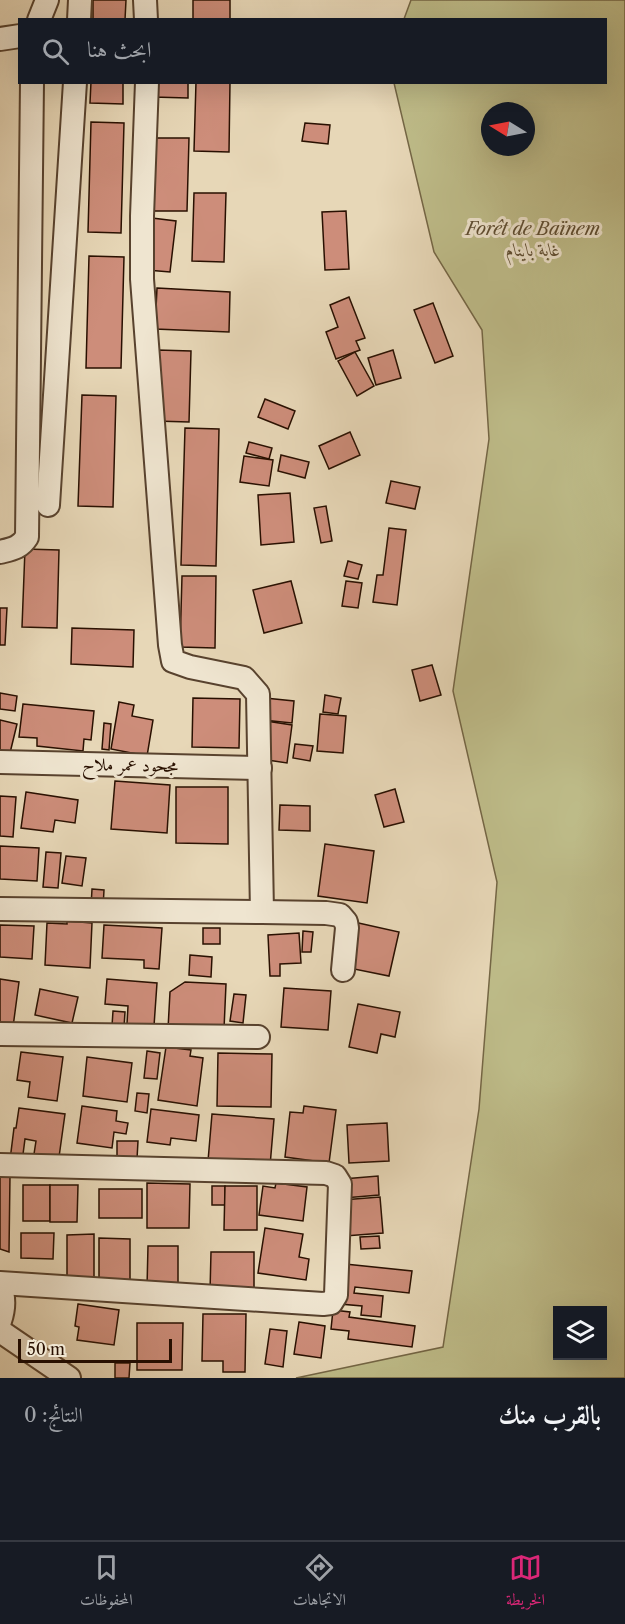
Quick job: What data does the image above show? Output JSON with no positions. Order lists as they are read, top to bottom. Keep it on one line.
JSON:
{"streets":{"street":["مجحود عمر ملاح"]},"parks":["Forêt de Baïnem غابة باينام"],"scale_bar":"50 m","north":"left","page":{"search":"ابحث هنا","scale":"50 m","heading":["بالقرب منك","النتائج: 0"],"nav":["الخريطة","الاتجاهات","المحفوظات"]}}
